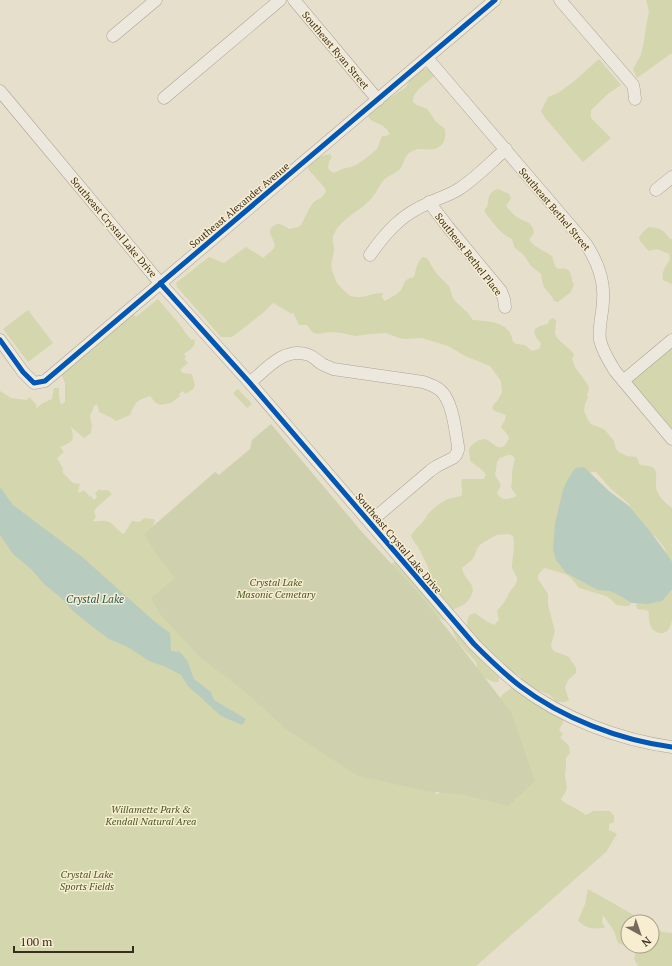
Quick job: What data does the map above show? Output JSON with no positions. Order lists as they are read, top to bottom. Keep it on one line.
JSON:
{"streets":{"street":["Southeast Ryan Street","Southeast Alexander Avenue","Southeast Bethel Street","Southeast Crystal Lake Drive","Southeast Bethel Place"]},"crossings":[["Southeast Ryan Street","Southeast Alexander Avenue"],["Southeast Alexander Avenue","Southeast Bethel Street"],["Southeast Alexander Avenue","Southeast Crystal Lake Drive"],["Southeast Bethel Street","Southeast Bethel Place"]],"water":["Crystal Lake"],"parks":["Crystal Lake Masonic Cemetary","Willamette Park & Kendall Natural Area","Crystal Lake Sports Fields"],"scale_bar":"100 m","north":"bottom right"}
